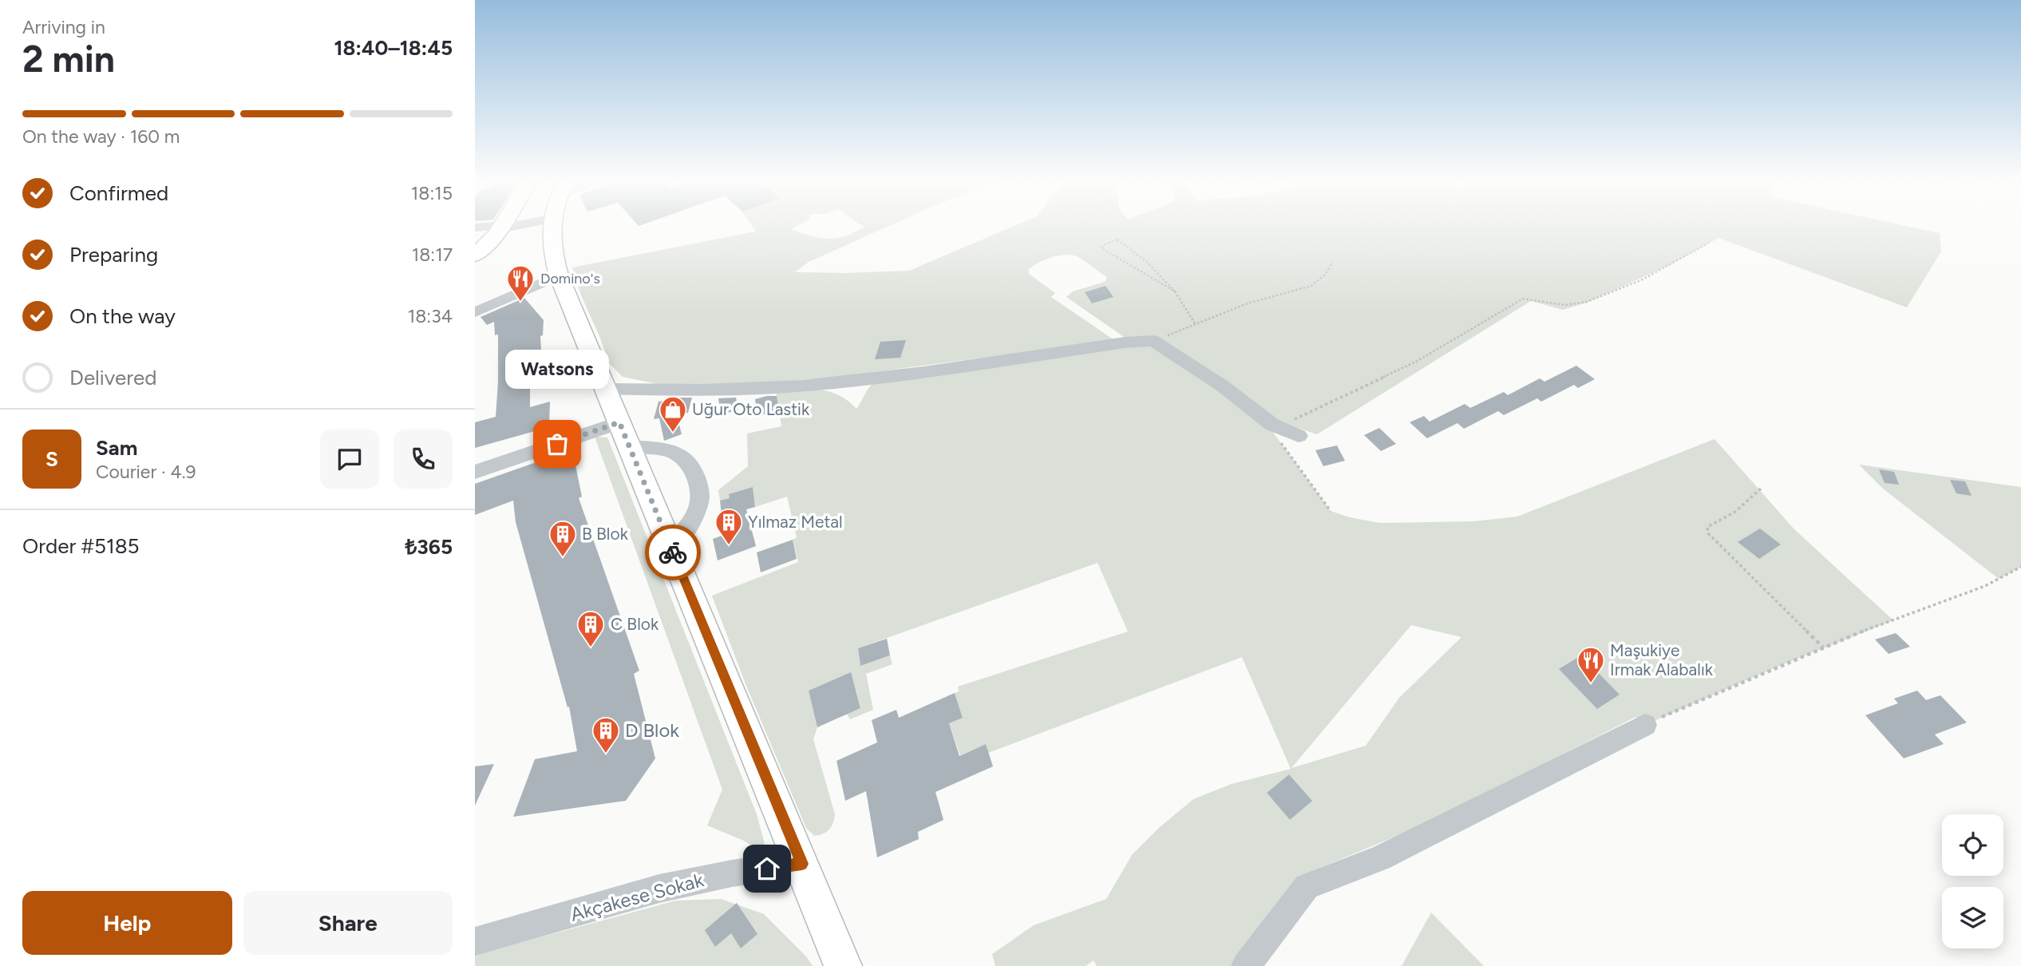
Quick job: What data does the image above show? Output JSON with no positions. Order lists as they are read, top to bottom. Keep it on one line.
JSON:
{"streets":{"street":["Akçakese Sokak"]},"places":{"restaurant":["Domino's","Maşukiye Irmak Alabalık"],"shop":["Uğur Oto Lastik"],"other":["Watsons"],"building":["Yılmaz Metal","B Blok","C Blok","D Blok"]},"page":{"heading":["2 min","Arriving in","18:40–18:45"],"panel":["Sam","Courier · 4.9","Order #5185","₺365"],"bar":"On the way · 160 m","list":[["Confirmed","18:15"],["Preparing","18:17"],["On the way","18:34"],"Delivered"],"bubble":"Watsons","round":"S","buttons":["Help","Share"]}}
